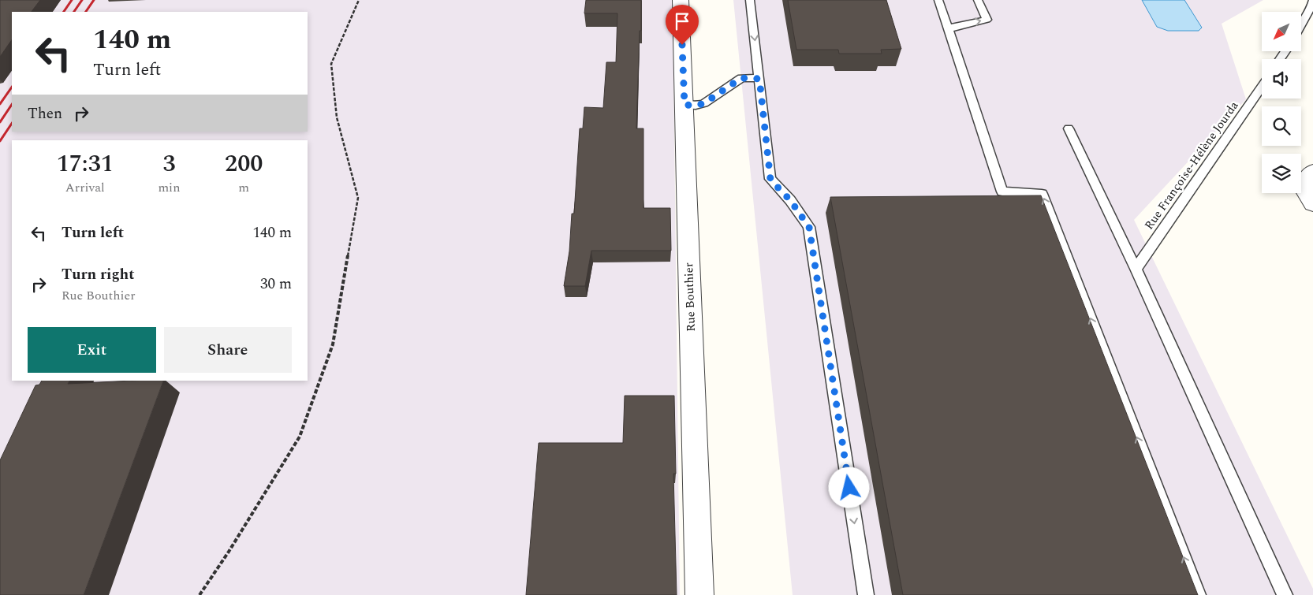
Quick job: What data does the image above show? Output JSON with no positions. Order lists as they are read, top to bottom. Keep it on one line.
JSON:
{"streets":{"street":["Rue Bouthier"],"lane":["Rue Françoise-Hélène Jourda"]},"north":"bottom left","page":{"turn":["140 m","Turn left"],"then":"Then","eta":["17:31","Arrival","3","min","200","m"],"list":[{"name":"Turn left","value":"140 m"},{"name":"Turn right","note":"Rue Bouthier","value":"30 m"}],"buttons":["Exit","Share"]}}
